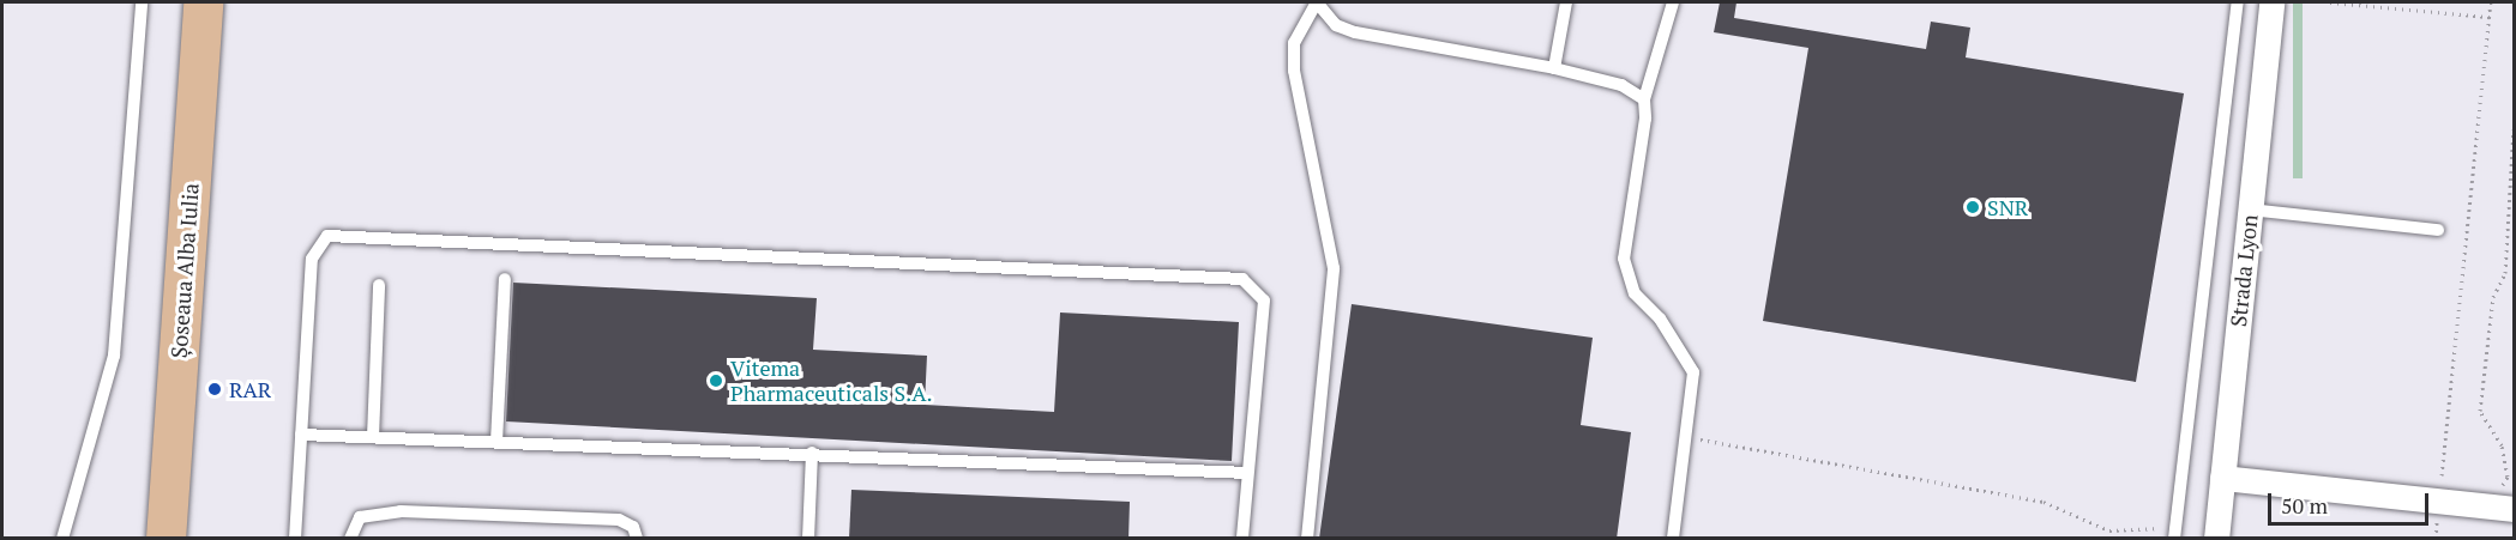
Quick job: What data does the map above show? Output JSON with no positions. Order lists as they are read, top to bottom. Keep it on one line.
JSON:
{"streets":{"main road":["Șoseaua Alba Iulia"],"street":["Strada Lyon"]},"places":["SNR","Vitema Pharmaceuticals S.A.","RAR"],"scale_bar":"50 m"}
